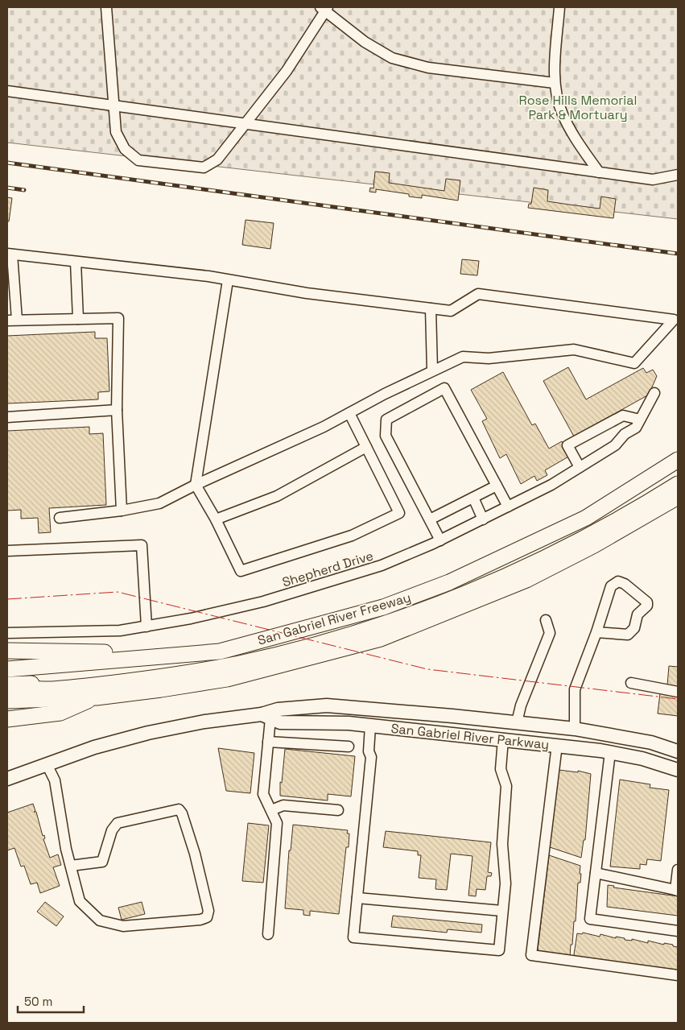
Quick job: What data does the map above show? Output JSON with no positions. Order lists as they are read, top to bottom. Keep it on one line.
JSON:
{"streets":{"highway":["San Gabriel River Freeway"],"main road":["San Gabriel River Parkway"],"street":["Shepherd Drive"]},"parks":["Rose Hills Memorial Park & Mortuary"],"scale_bar":"50 m"}
